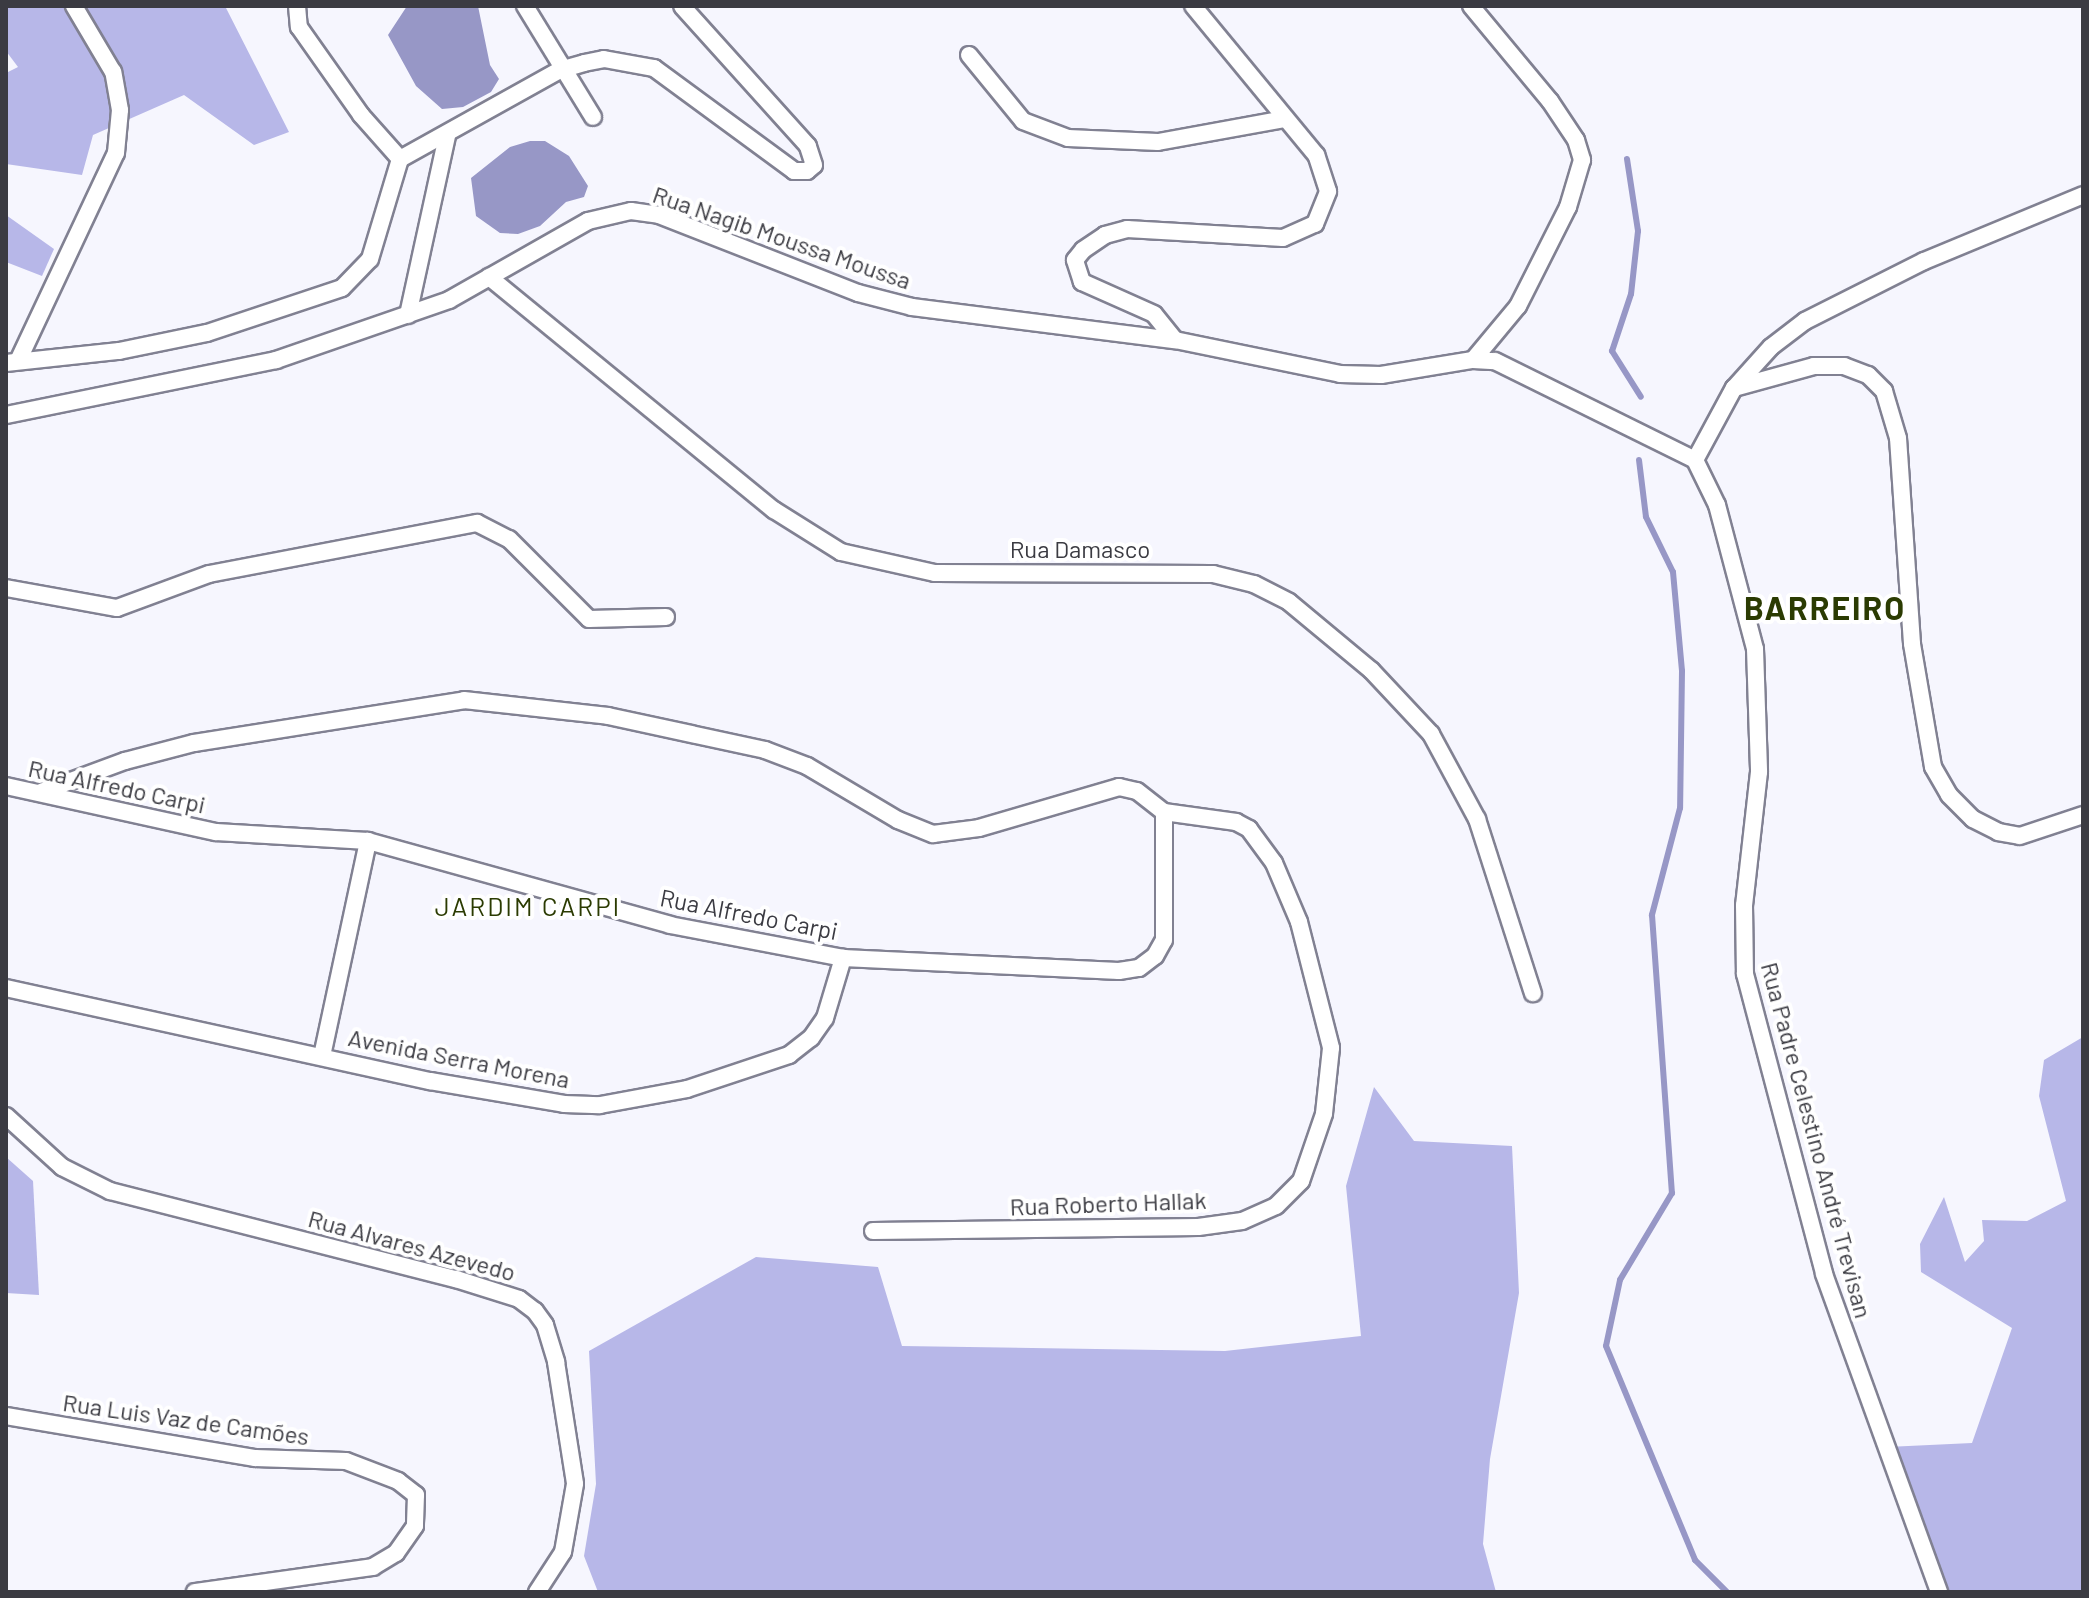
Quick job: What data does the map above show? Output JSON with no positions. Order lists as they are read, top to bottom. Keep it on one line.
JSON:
{"streets":{"street":["Rua Nagib Moussa Moussa","Rua Damasco","Rua Alfredo Carpi","Avenida Serra Morena","Rua Padre Celestino André Trevisan","Rua Roberto Hallak","Rua Alvares Azevedo","Rua Luis Vaz de Camões"]},"crossings":[["Rua Nagib Moussa Moussa","Rua Damasco"],["Rua Nagib Moussa Moussa","Rua Padre Celestino André Trevisan"],["Rua Alfredo Carpi","Avenida Serra Morena"],["Rua Alfredo Carpi","Rua Roberto Hallak"]],"districts":["BARREIRO","JARDIM CARPI"]}
